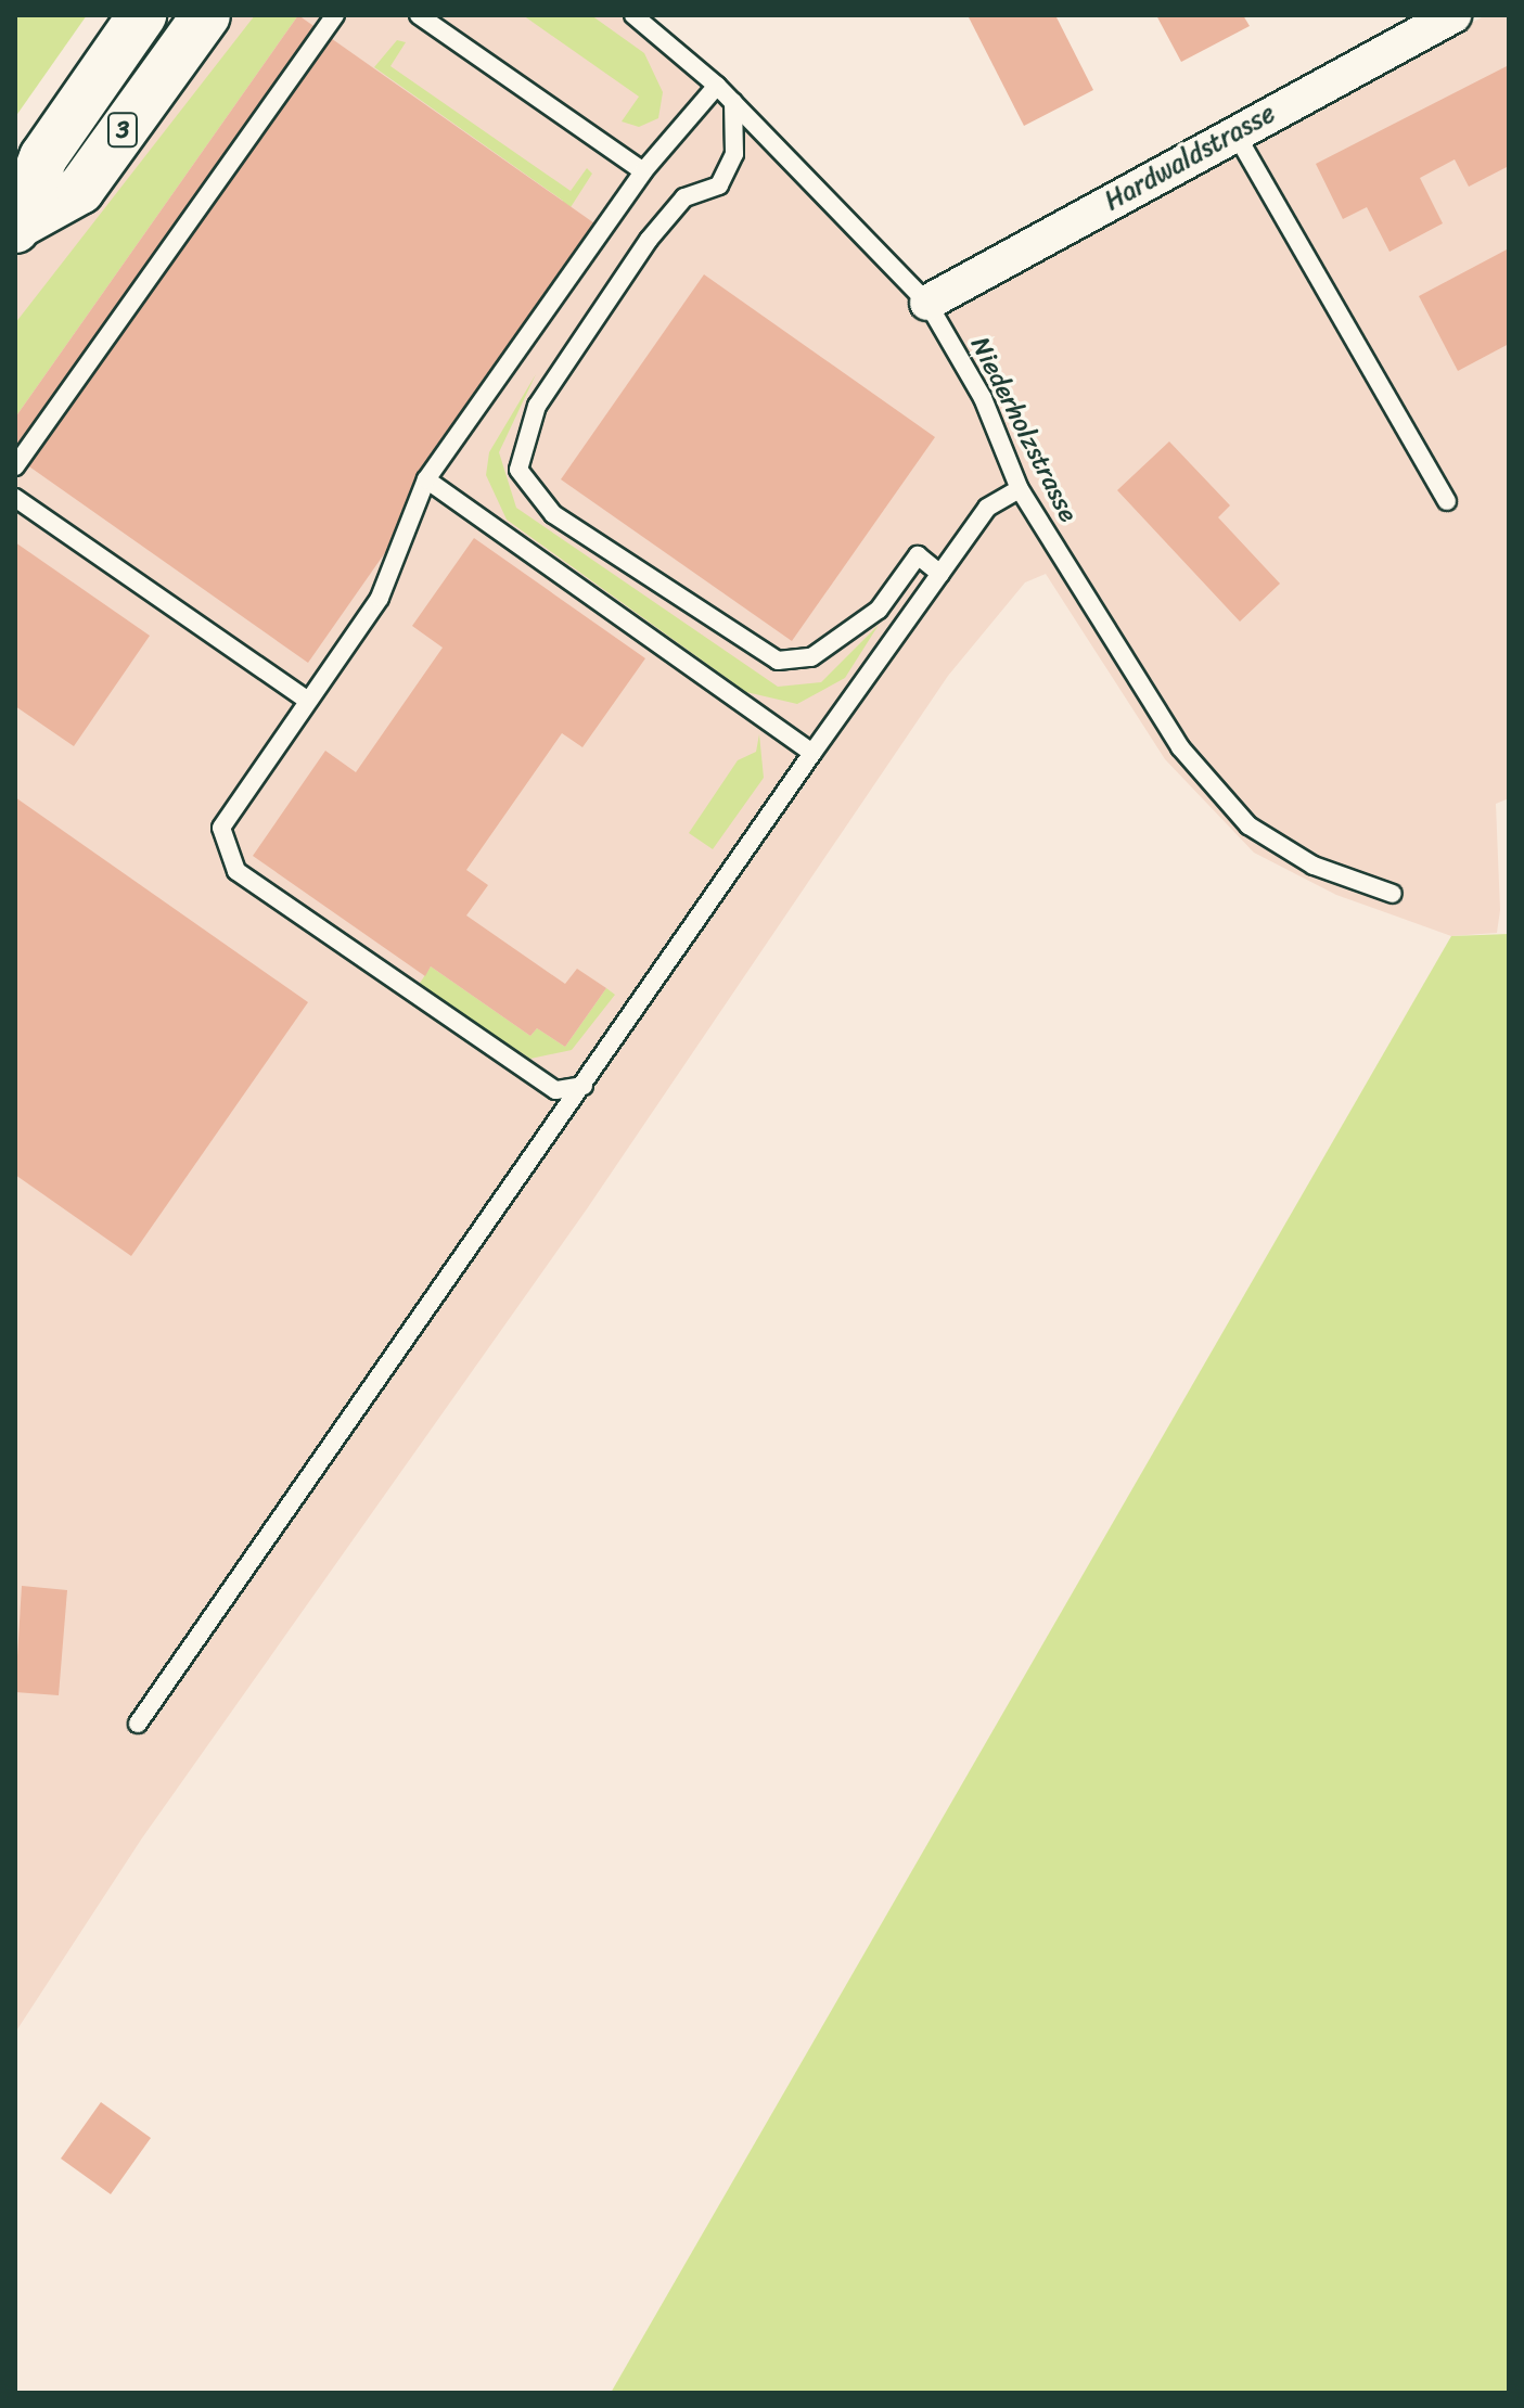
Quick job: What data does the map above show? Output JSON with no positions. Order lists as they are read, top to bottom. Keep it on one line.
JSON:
{"streets":{"main road":["3"],"street":["Hardwaldstrasse"],"lane":["Niederholzstrasse"]},"crossings":[["Hardwaldstrasse","Niederholzstrasse"]]}
